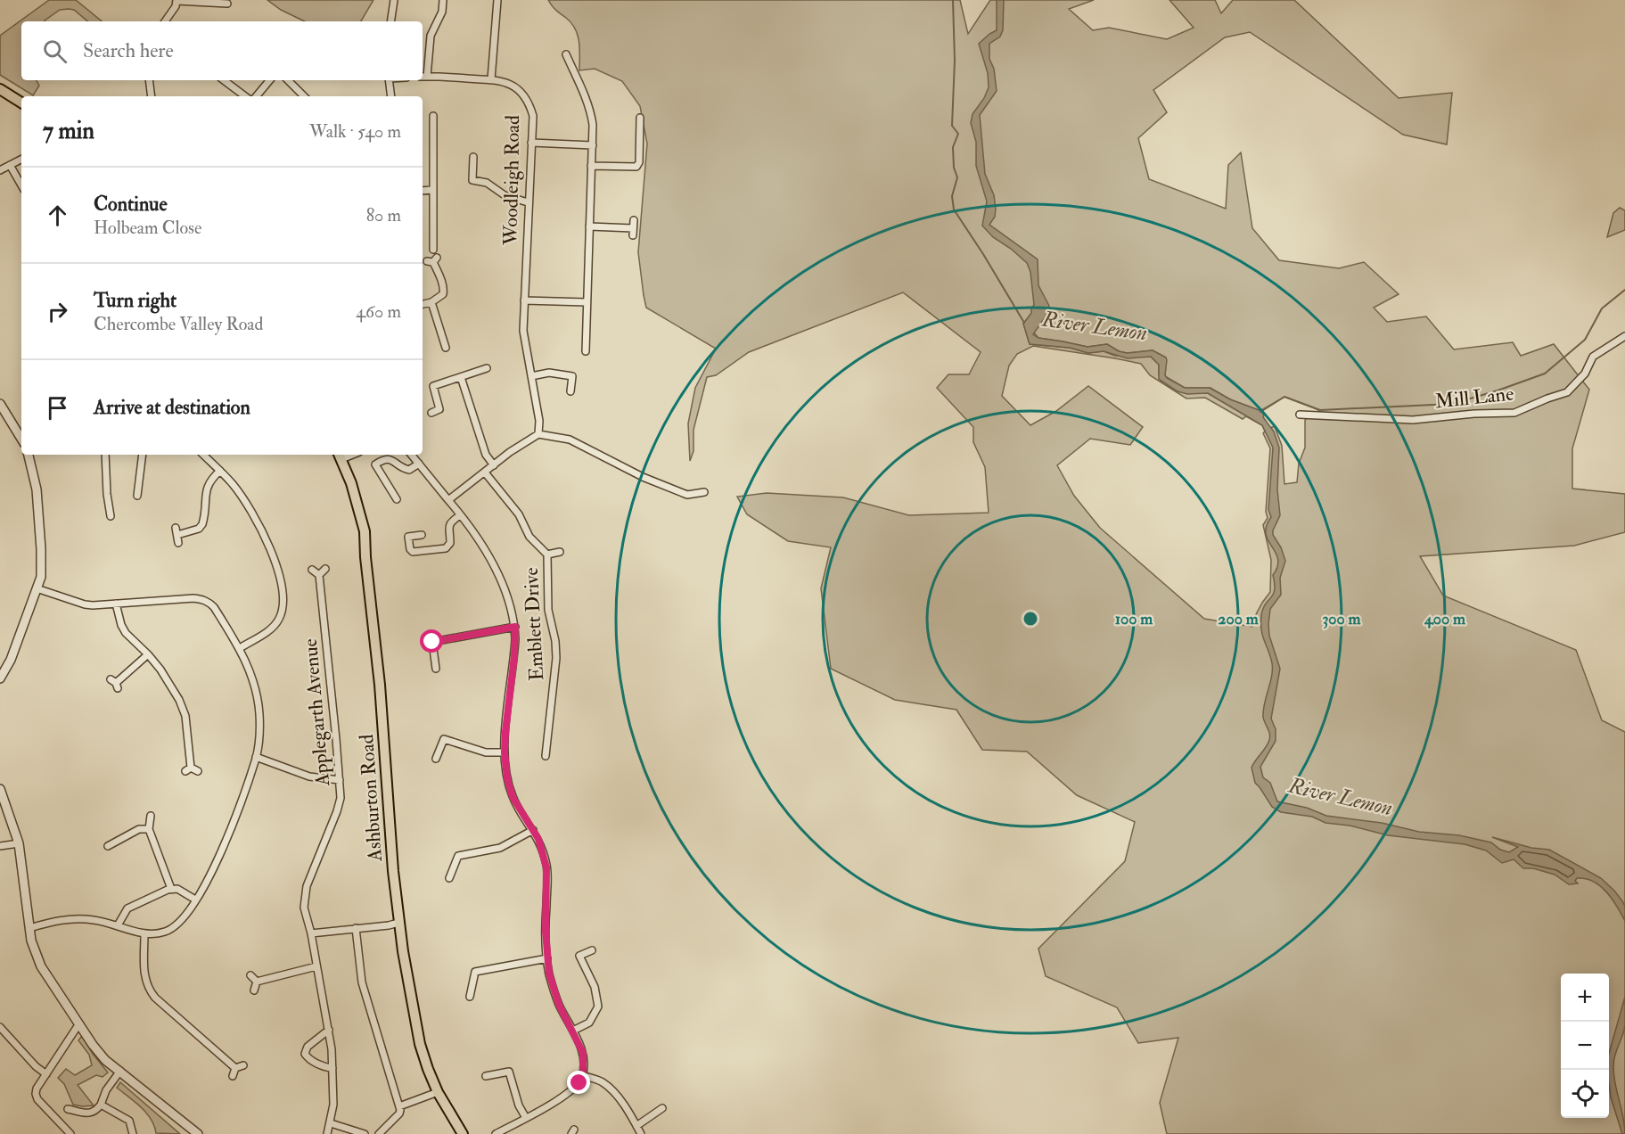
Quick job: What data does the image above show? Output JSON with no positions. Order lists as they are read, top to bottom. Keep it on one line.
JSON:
{"streets":{"main road":["Ashburton Road"],"street":["Woodleigh Road","Mill Lane","Emblett Drive","Applegarth Avenue"]},"water":["River Lemon"],"page":{"search":"Search here","heading":["7 min","Walk · 540 m"],"list":[["Continue","Holbeam Close","80 m"],["Turn right","Chercombe Valley Road","460 m"],"Arrive at destination"],"map_buttons":["+","−"]},"rings":["100 m","200 m","300 m","400 m"]}
